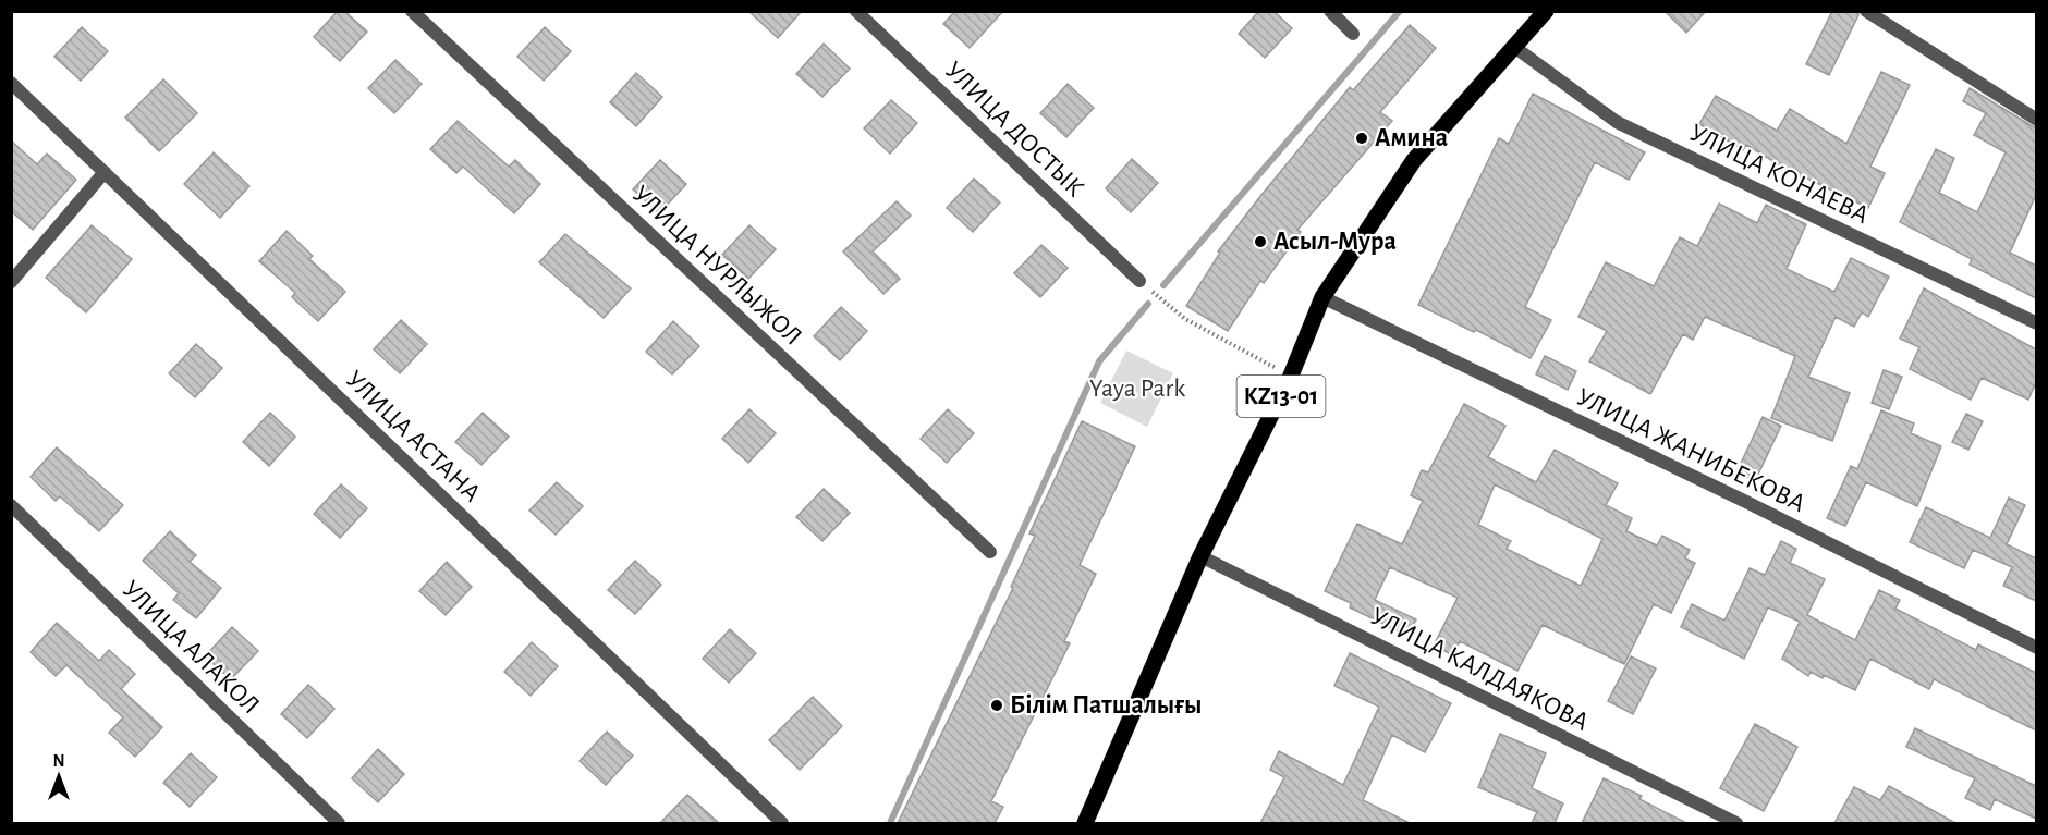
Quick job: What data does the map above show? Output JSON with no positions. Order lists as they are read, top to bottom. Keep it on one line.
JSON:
{"streets":{"main road":["KZ13-01"],"street":["УЛИЦА ДОСТЫК","УЛИЦА КОНАЕВА","УЛИЦА НУРЛЫЖОЛ","УЛИЦА АСТАНА","УЛИЦА ЖАНИБЕКОВА","УЛИЦА АЛАКОЛ","УЛИЦА КАЛДАЯКОВА"]},"crossings":[["УЛИЦА КОНАЕВА","KZ13-01"],["KZ13-01","УЛИЦА ЖАНИБЕКОВА"],["KZ13-01","УЛИЦА КАЛДАЯКОВА"]],"parks":["Yaya Park"],"places":["Амина","Асыл-Мура","Білім Патшалығы"],"north":"top"}
